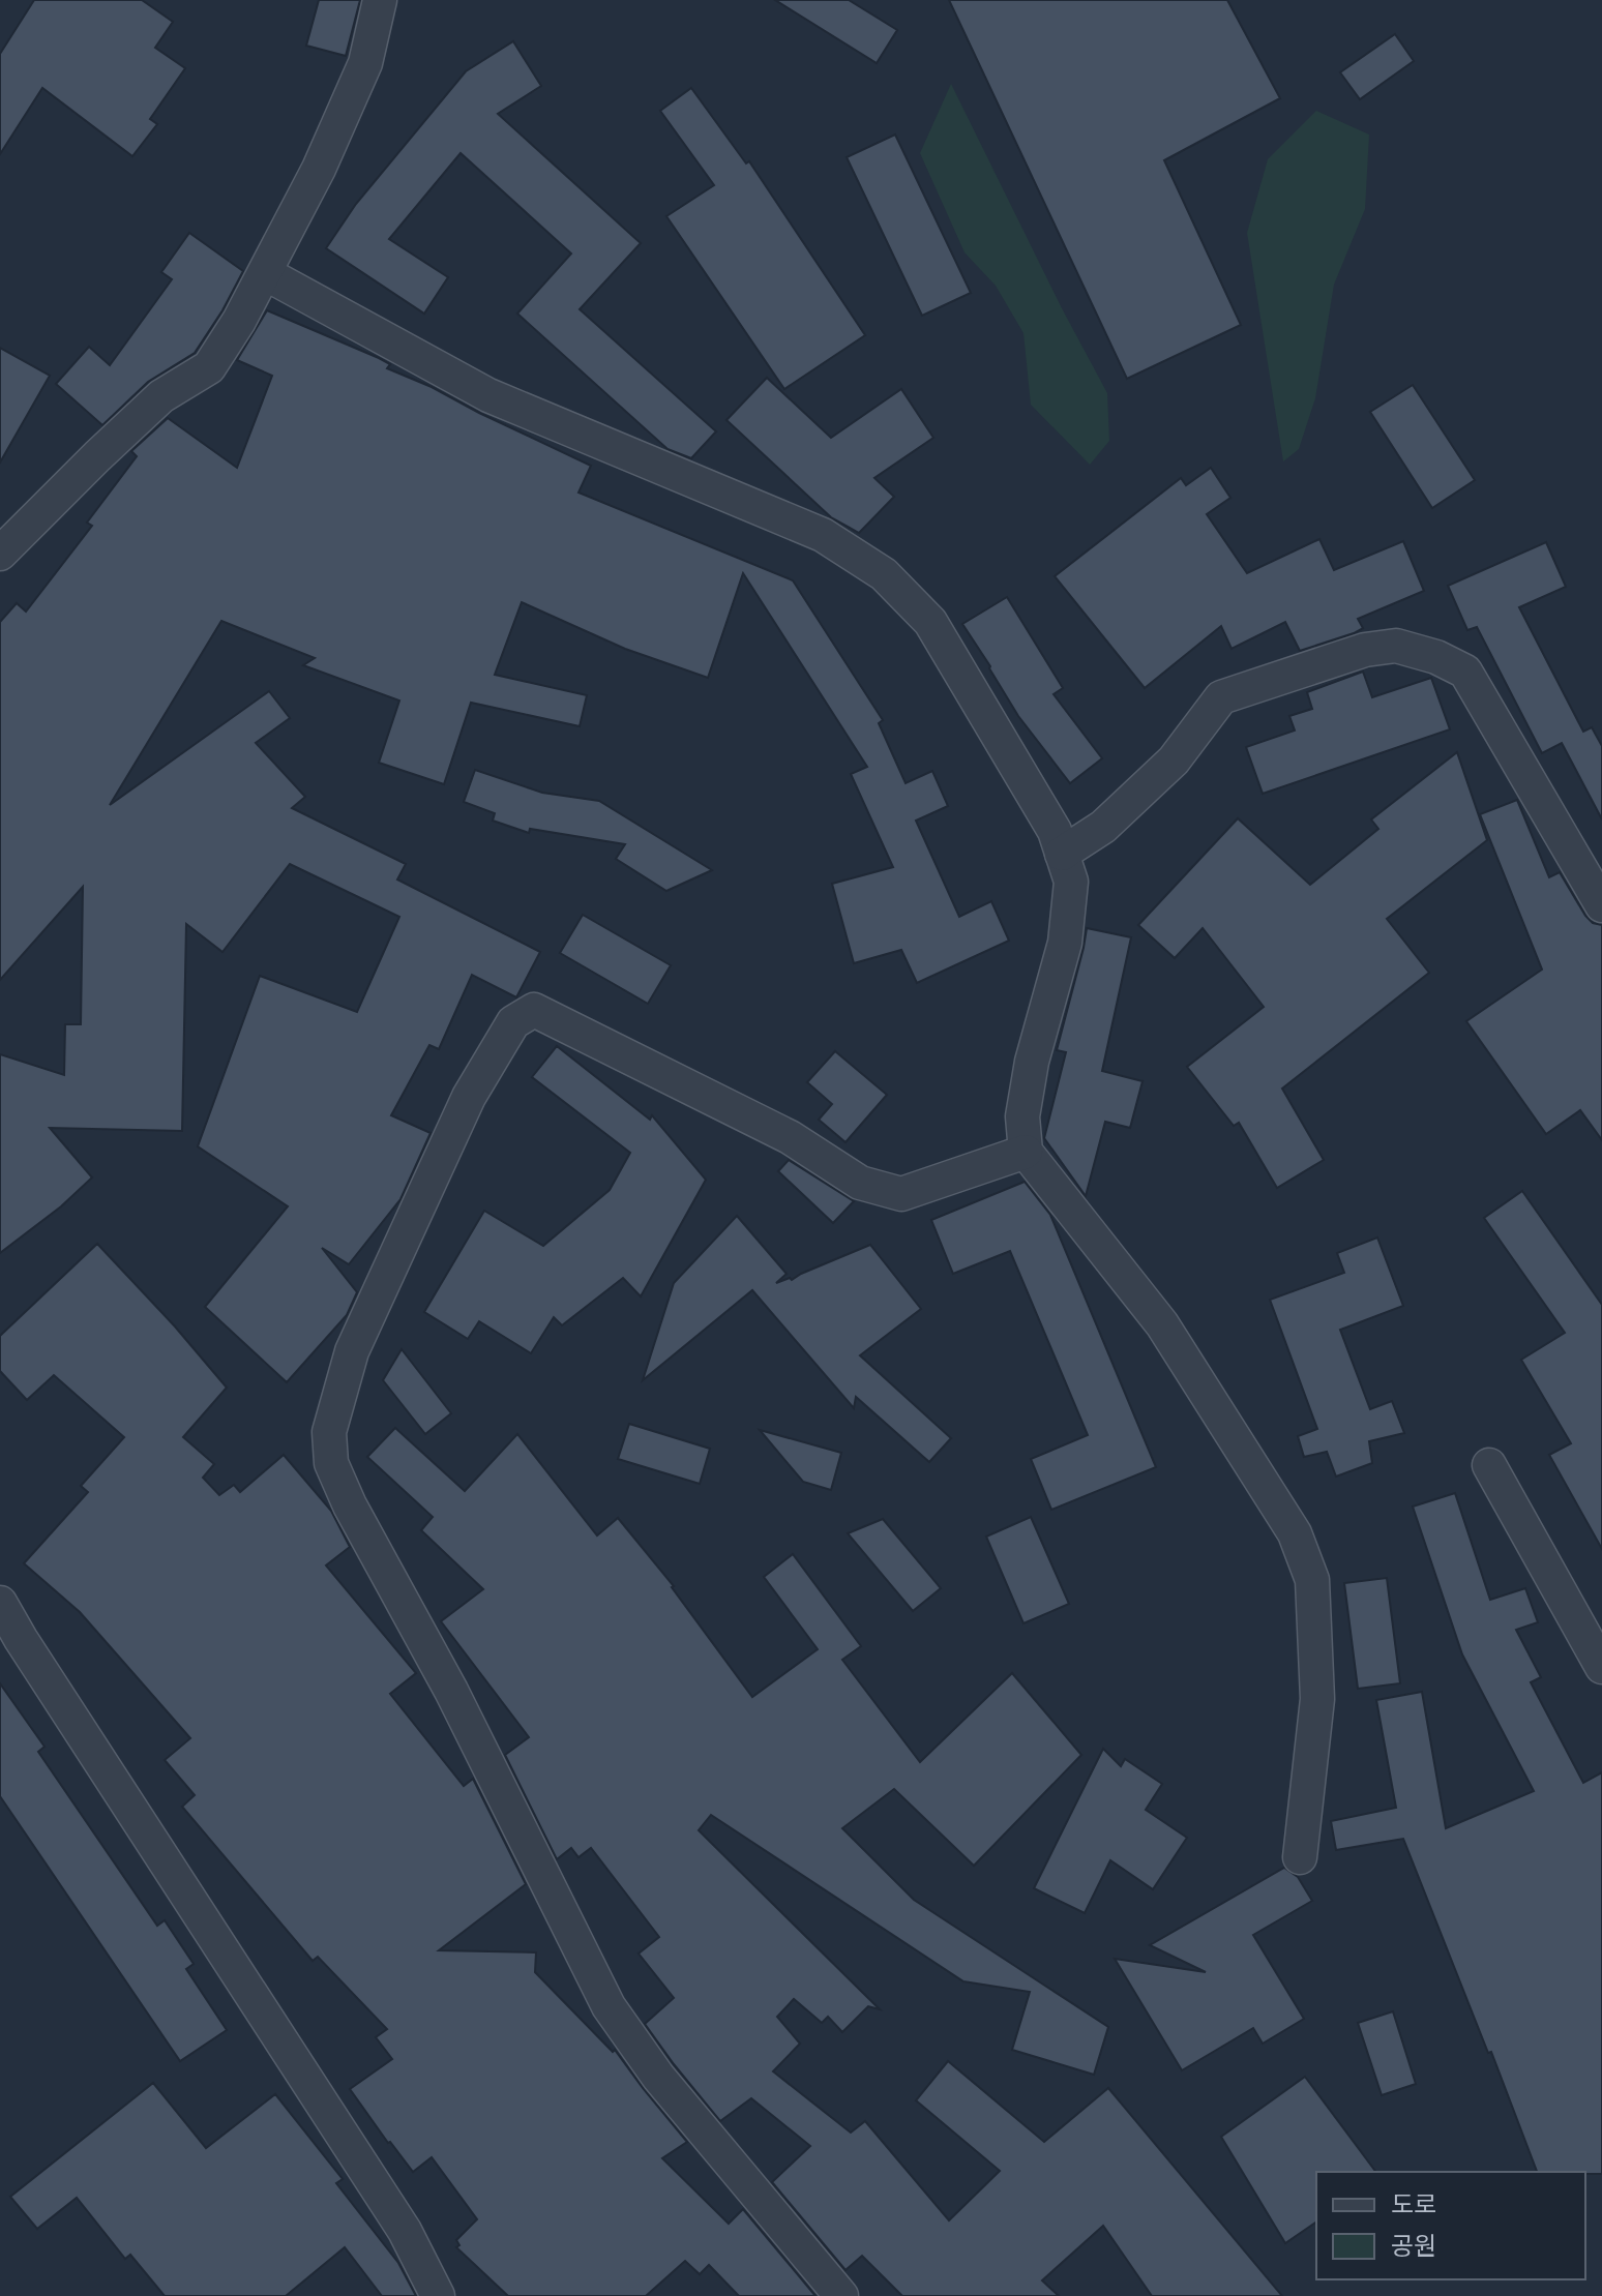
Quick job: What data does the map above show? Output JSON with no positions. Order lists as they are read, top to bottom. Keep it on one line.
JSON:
{"legend":["도로","공원"]}
